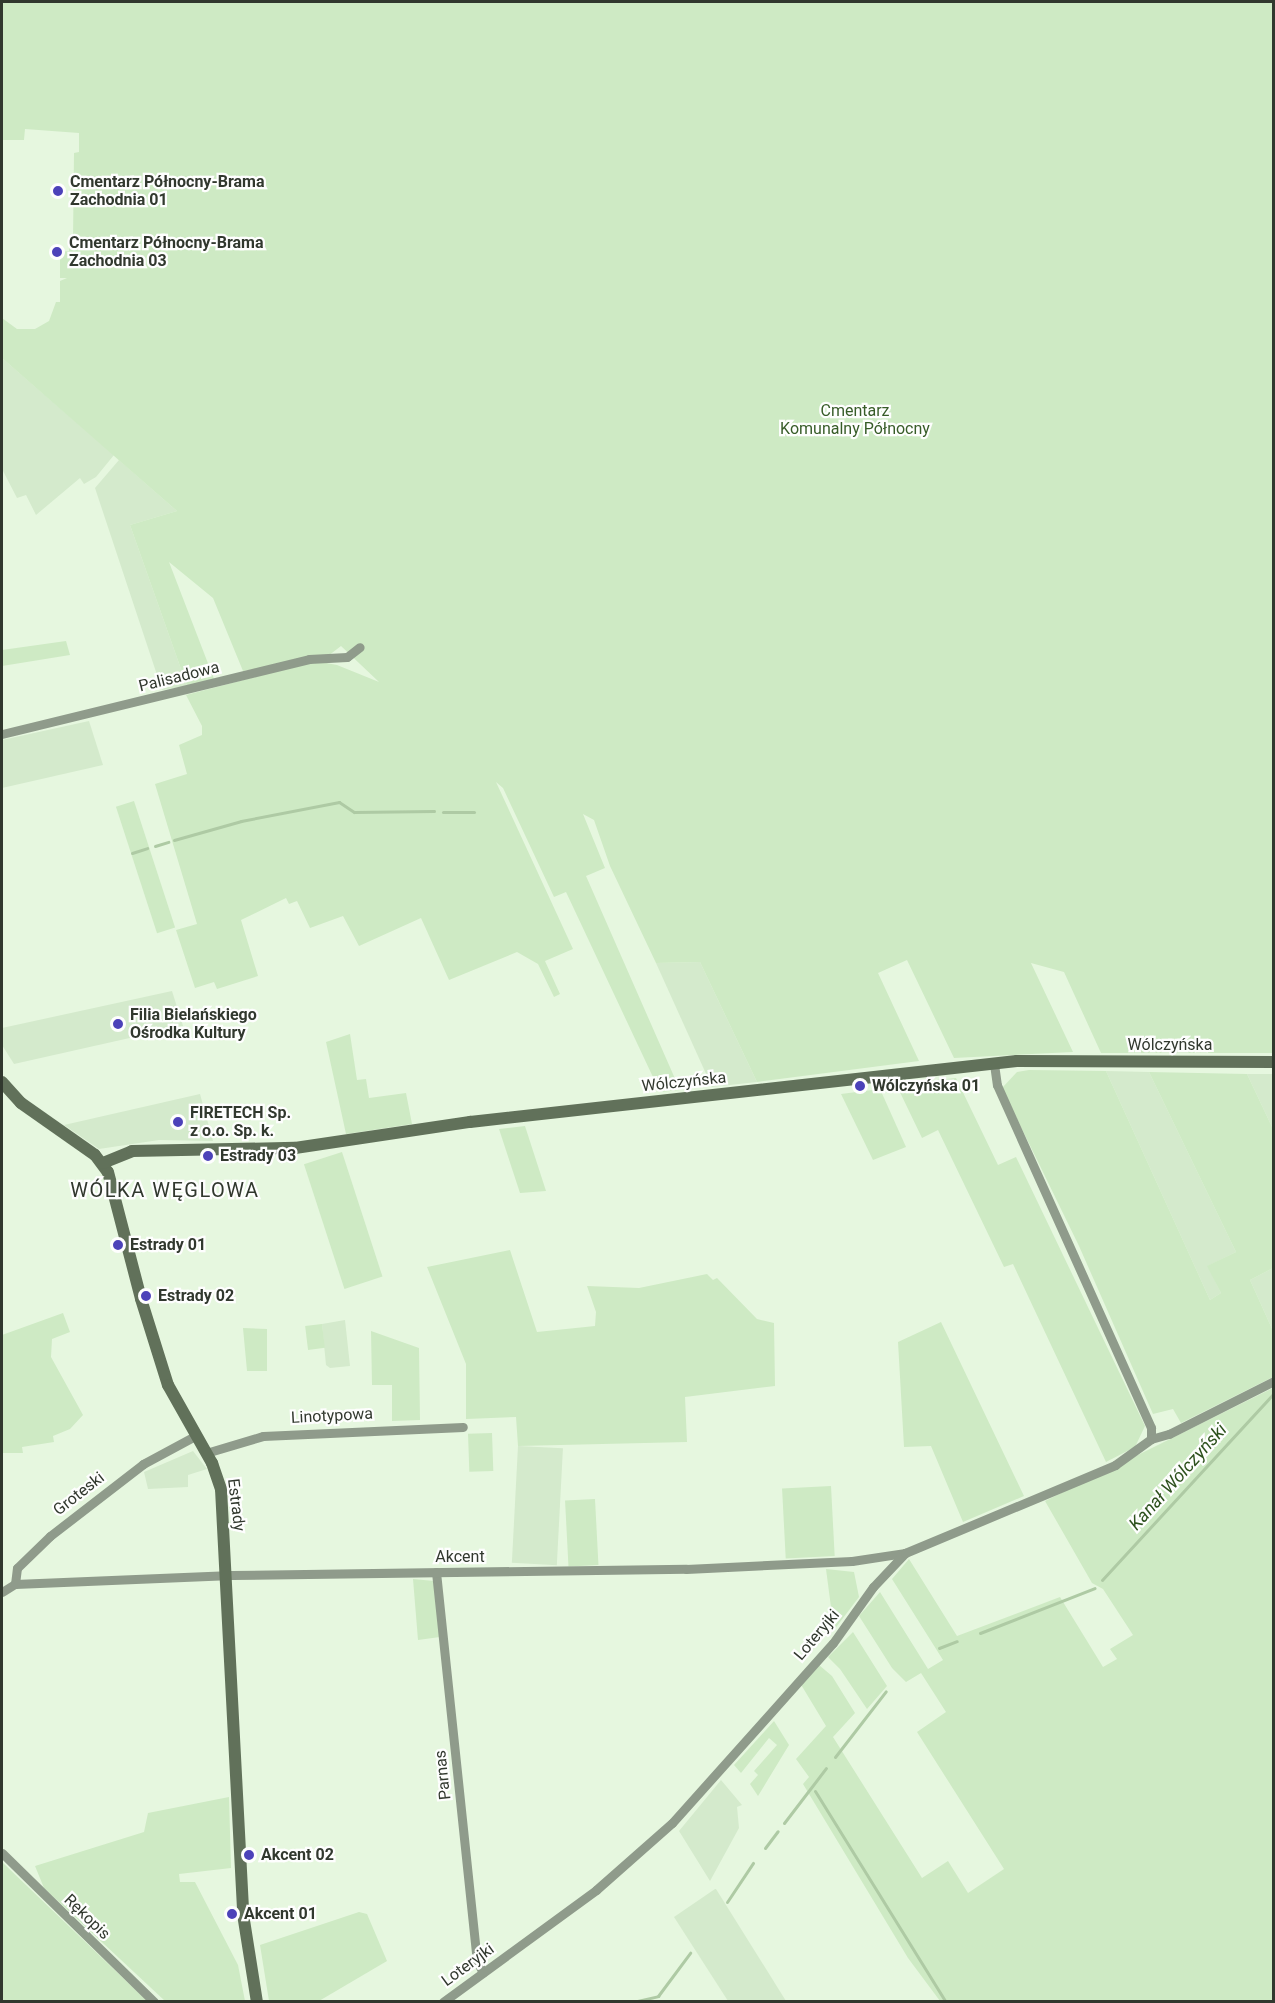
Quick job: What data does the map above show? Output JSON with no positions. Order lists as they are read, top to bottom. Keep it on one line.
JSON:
{"streets":{"street":["Palisadowa","Wólczyńska","Linotypowa","Groteski","Estrady","Akcent","Loteryjki","Parnas","Rękopis"]},"crossings":[["Wólczyńska","Estrady"],["Linotypowa","Estrady"],["Groteski","Estrady"],["Groteski","Akcent"],["Estrady","Akcent"],["Akcent","Loteryjki"],["Akcent","Parnas"],["Loteryjki","Parnas"]],"districts":["WÓLKA WĘGLOWA"],"water":["Kanał Wólczyński"],"parks":["Cmentarz Komunalny Północny"],"places":["Cmentarz Północny-Brama Zachodnia 01","Cmentarz Północny-Brama Zachodnia 03","Filia Bielańskiego Ośrodka Kultury","Wólczyńska 01","FIRETECH Sp. z o.o. Sp. k.","Estrady 03","Estrady 01","Estrady 02","Akcent 02","Akcent 01"]}
